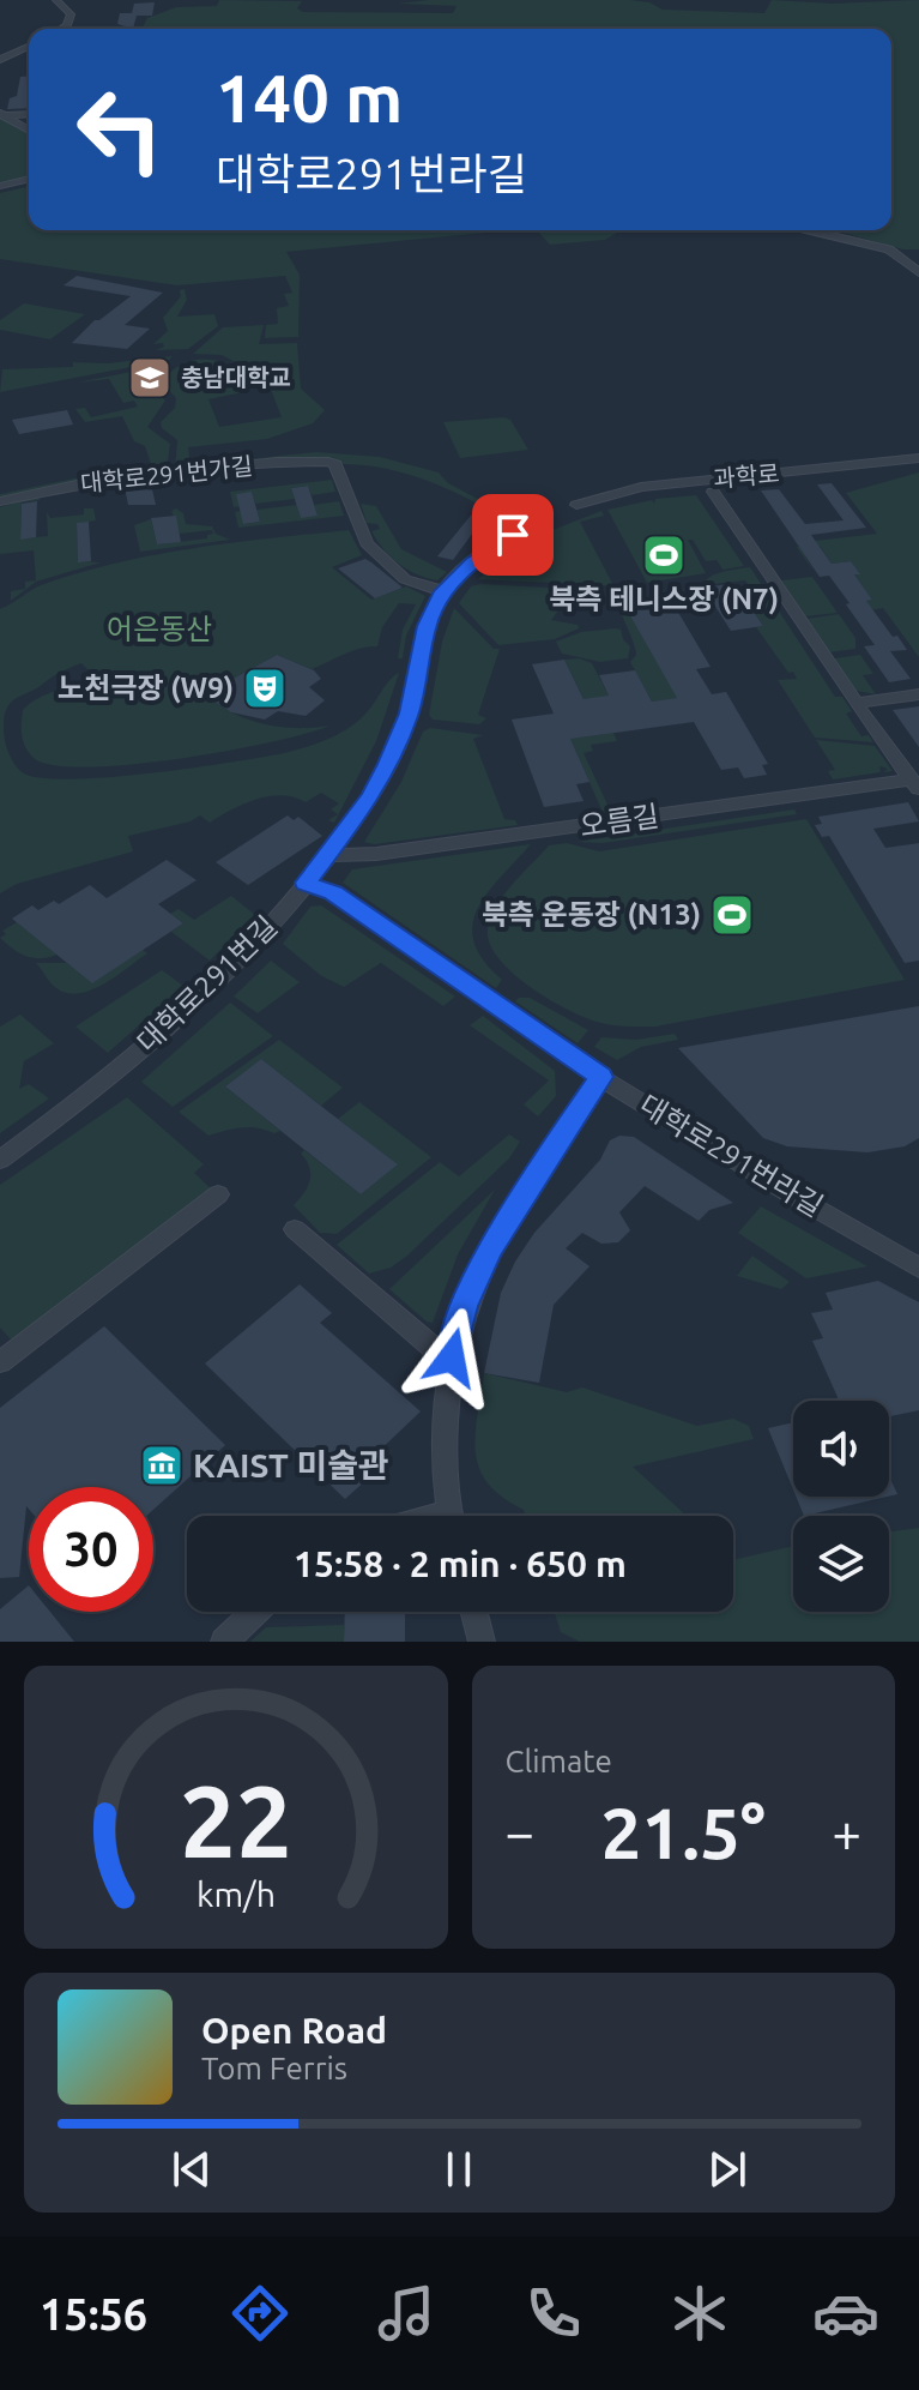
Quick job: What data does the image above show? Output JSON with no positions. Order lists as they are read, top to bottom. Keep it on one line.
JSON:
{"streets":{"street":["대학로291번가길","과학로","오름길","대학로291번길","대학로291번라길"]},"crossings":[["대학로291번가길","대학로291번길"],["오름길","대학로291번길"],["대학로291번길","대학로291번라길"]],"parks":["어은동산"],"places":{"school or university":["충남대학교"],"sports":["북측 테니스장 (N7)","북측 운동장 (N13)"],"theatre":["노천극장 (W9)"],"museum":["KAIST 미술관"]},"page":{"turn":["140 m","대학로291번라길"],"limit":"30","trip":"15:58 · 2 min · 650 m","tile":"Climate","heat":["−","21.5°","+"],"song":["Open Road","Tom Ferris"],"tabs":"15:56","gauge":["22","km/h"]}}
